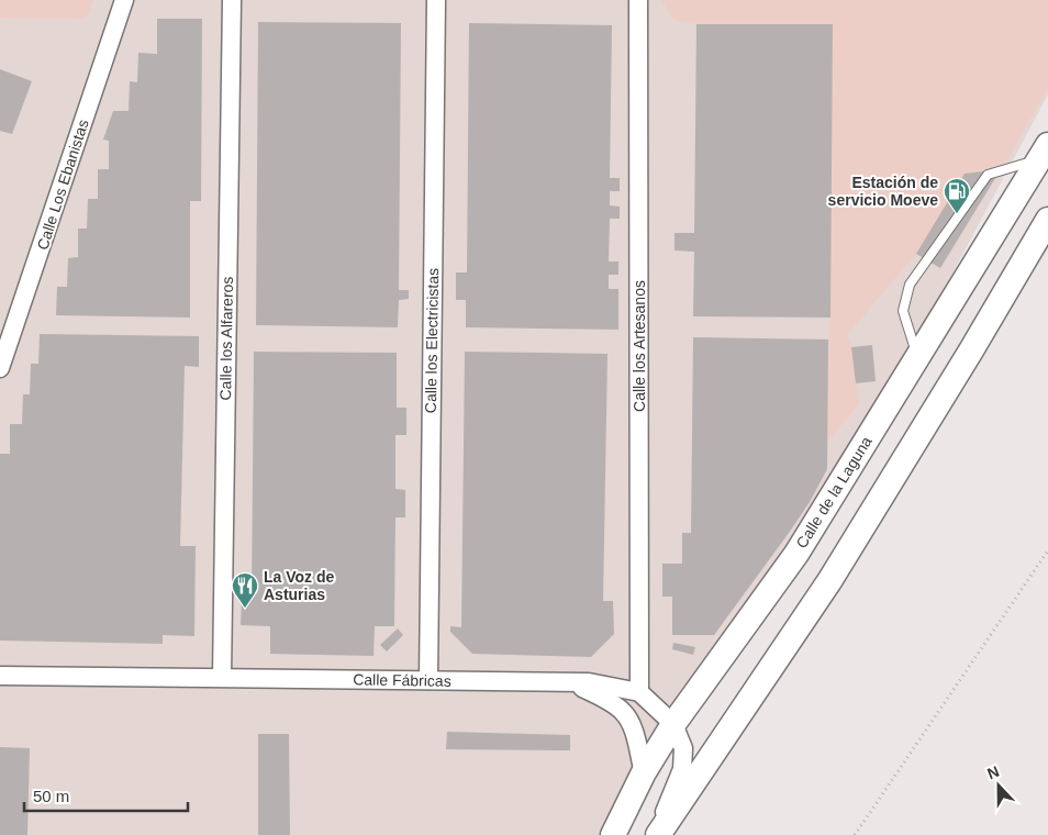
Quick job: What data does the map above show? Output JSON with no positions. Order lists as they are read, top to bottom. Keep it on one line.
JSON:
{"streets":{"street":["Calle Los Ebanistas","Calle los Alfareros","Calle los Electricistas","Calle los Artesanos","Calle de la Laguna","Calle Fábricas"]},"crossings":[["Calle los Alfareros","Calle Fábricas"],["Calle los Electricistas","Calle Fábricas"],["Calle los Artesanos","Calle Fábricas"]],"places":{"fuel station":["Estación de servicio Moeve"],"restaurant":["La Voz de Asturias"]},"scale_bar":"50 m","north":"top"}
